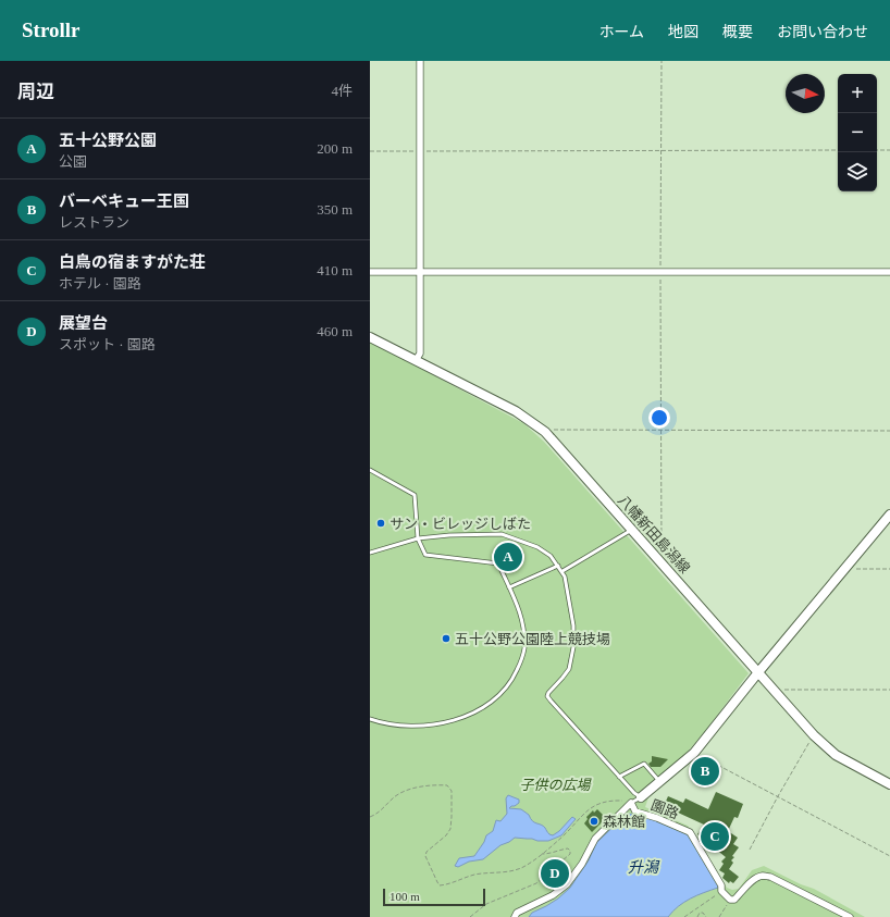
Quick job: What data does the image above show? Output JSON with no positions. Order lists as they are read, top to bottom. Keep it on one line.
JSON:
{"streets":{"main road":["八幡新田島潟線"],"street":["園路"]},"water":["升潟"],"parks":["子供の広場"],"places":["サン・ビレッジしばた","五十公野公園陸上競技場","森林館"],"scale_bar":"100 m","north":"right","page":{"header":"Strollr","nav":["ホーム","地図","概要","お問い合わせ"],"heading":["周辺","4件"],"map_buttons":["+","−"],"list":[{"mark":"A","name":"五十公野公園","note":"公園","value":"200 m"},{"mark":"B","name":"バーベキュー王国","note":"レストラン","value":"350 m"},{"mark":"C","name":"白鳥の宿ますがた荘","note":"ホテル · 園路","value":"410 m"},{"mark":"D","name":"展望台","note":"スポット · 園路","value":"460 m"}],"pins":["A","B","C","D"],"scale":"100 m"}}
